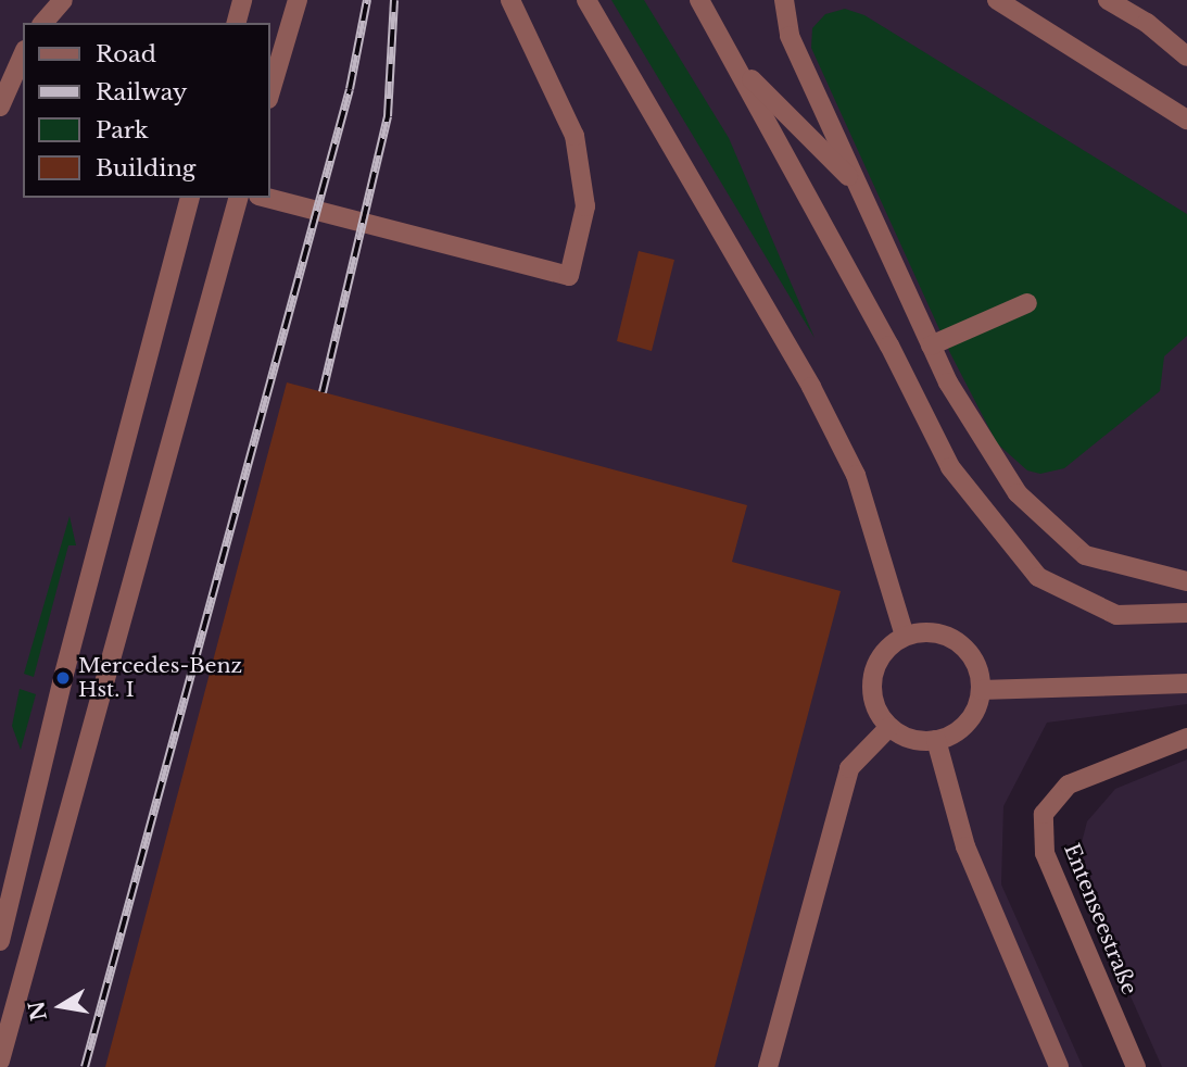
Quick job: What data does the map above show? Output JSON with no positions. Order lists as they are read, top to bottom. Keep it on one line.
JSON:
{"streets":{"street":["Entenseestraße"]},"places":["Mercedes-Benz Hst. I"],"legend":["Road","Railway","Park","Building"],"north":"left"}
